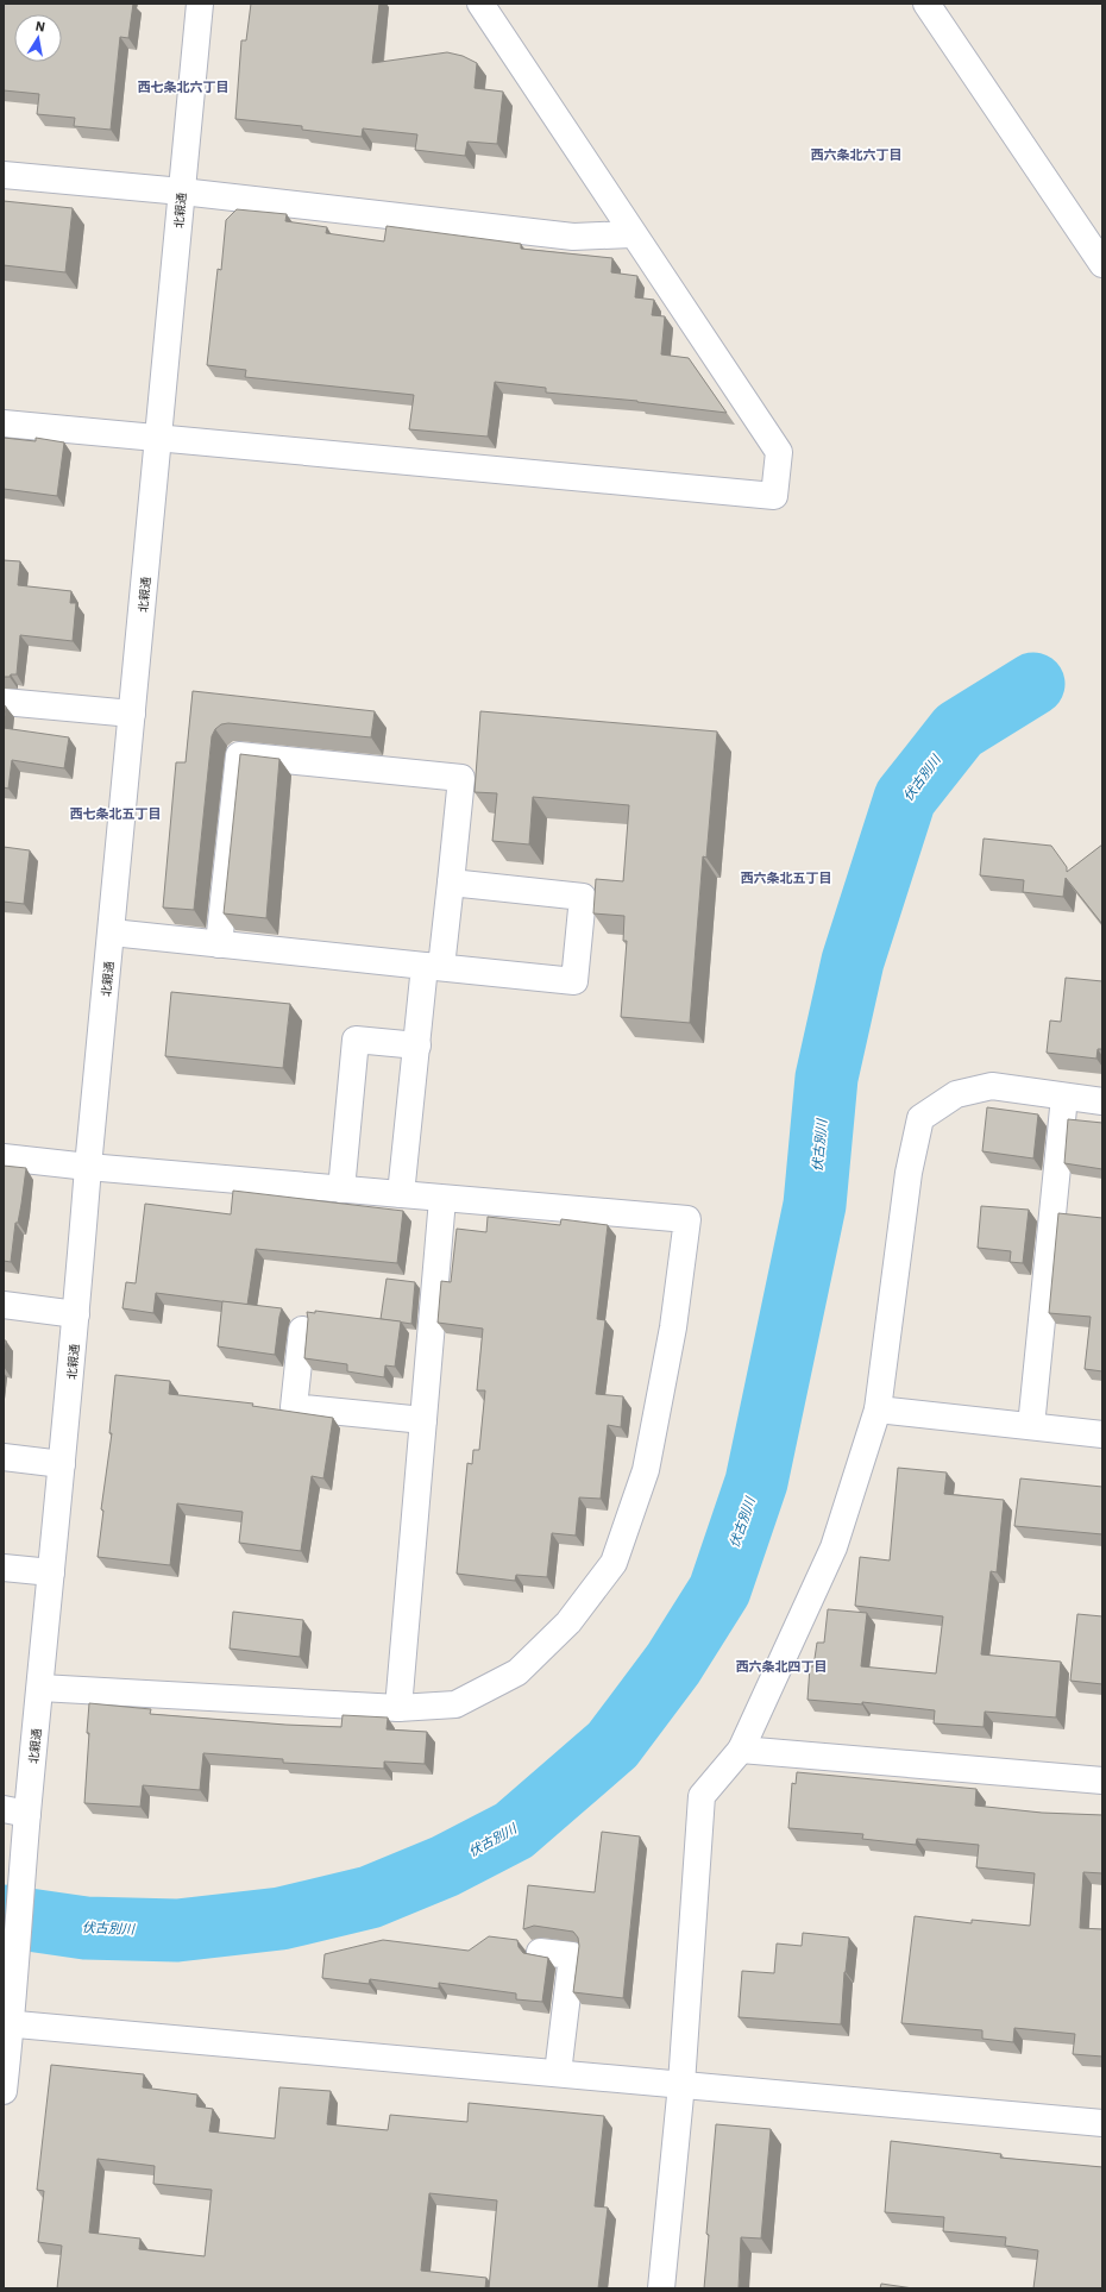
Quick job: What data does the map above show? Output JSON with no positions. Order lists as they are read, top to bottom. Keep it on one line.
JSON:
{"streets":{"street":["北親通"]},"districts":["西七条北六丁目","西六条北六丁目","西七条北五丁目","西六条北五丁目","西六条北四丁目"],"water":["伏古別川"],"north":"top"}
